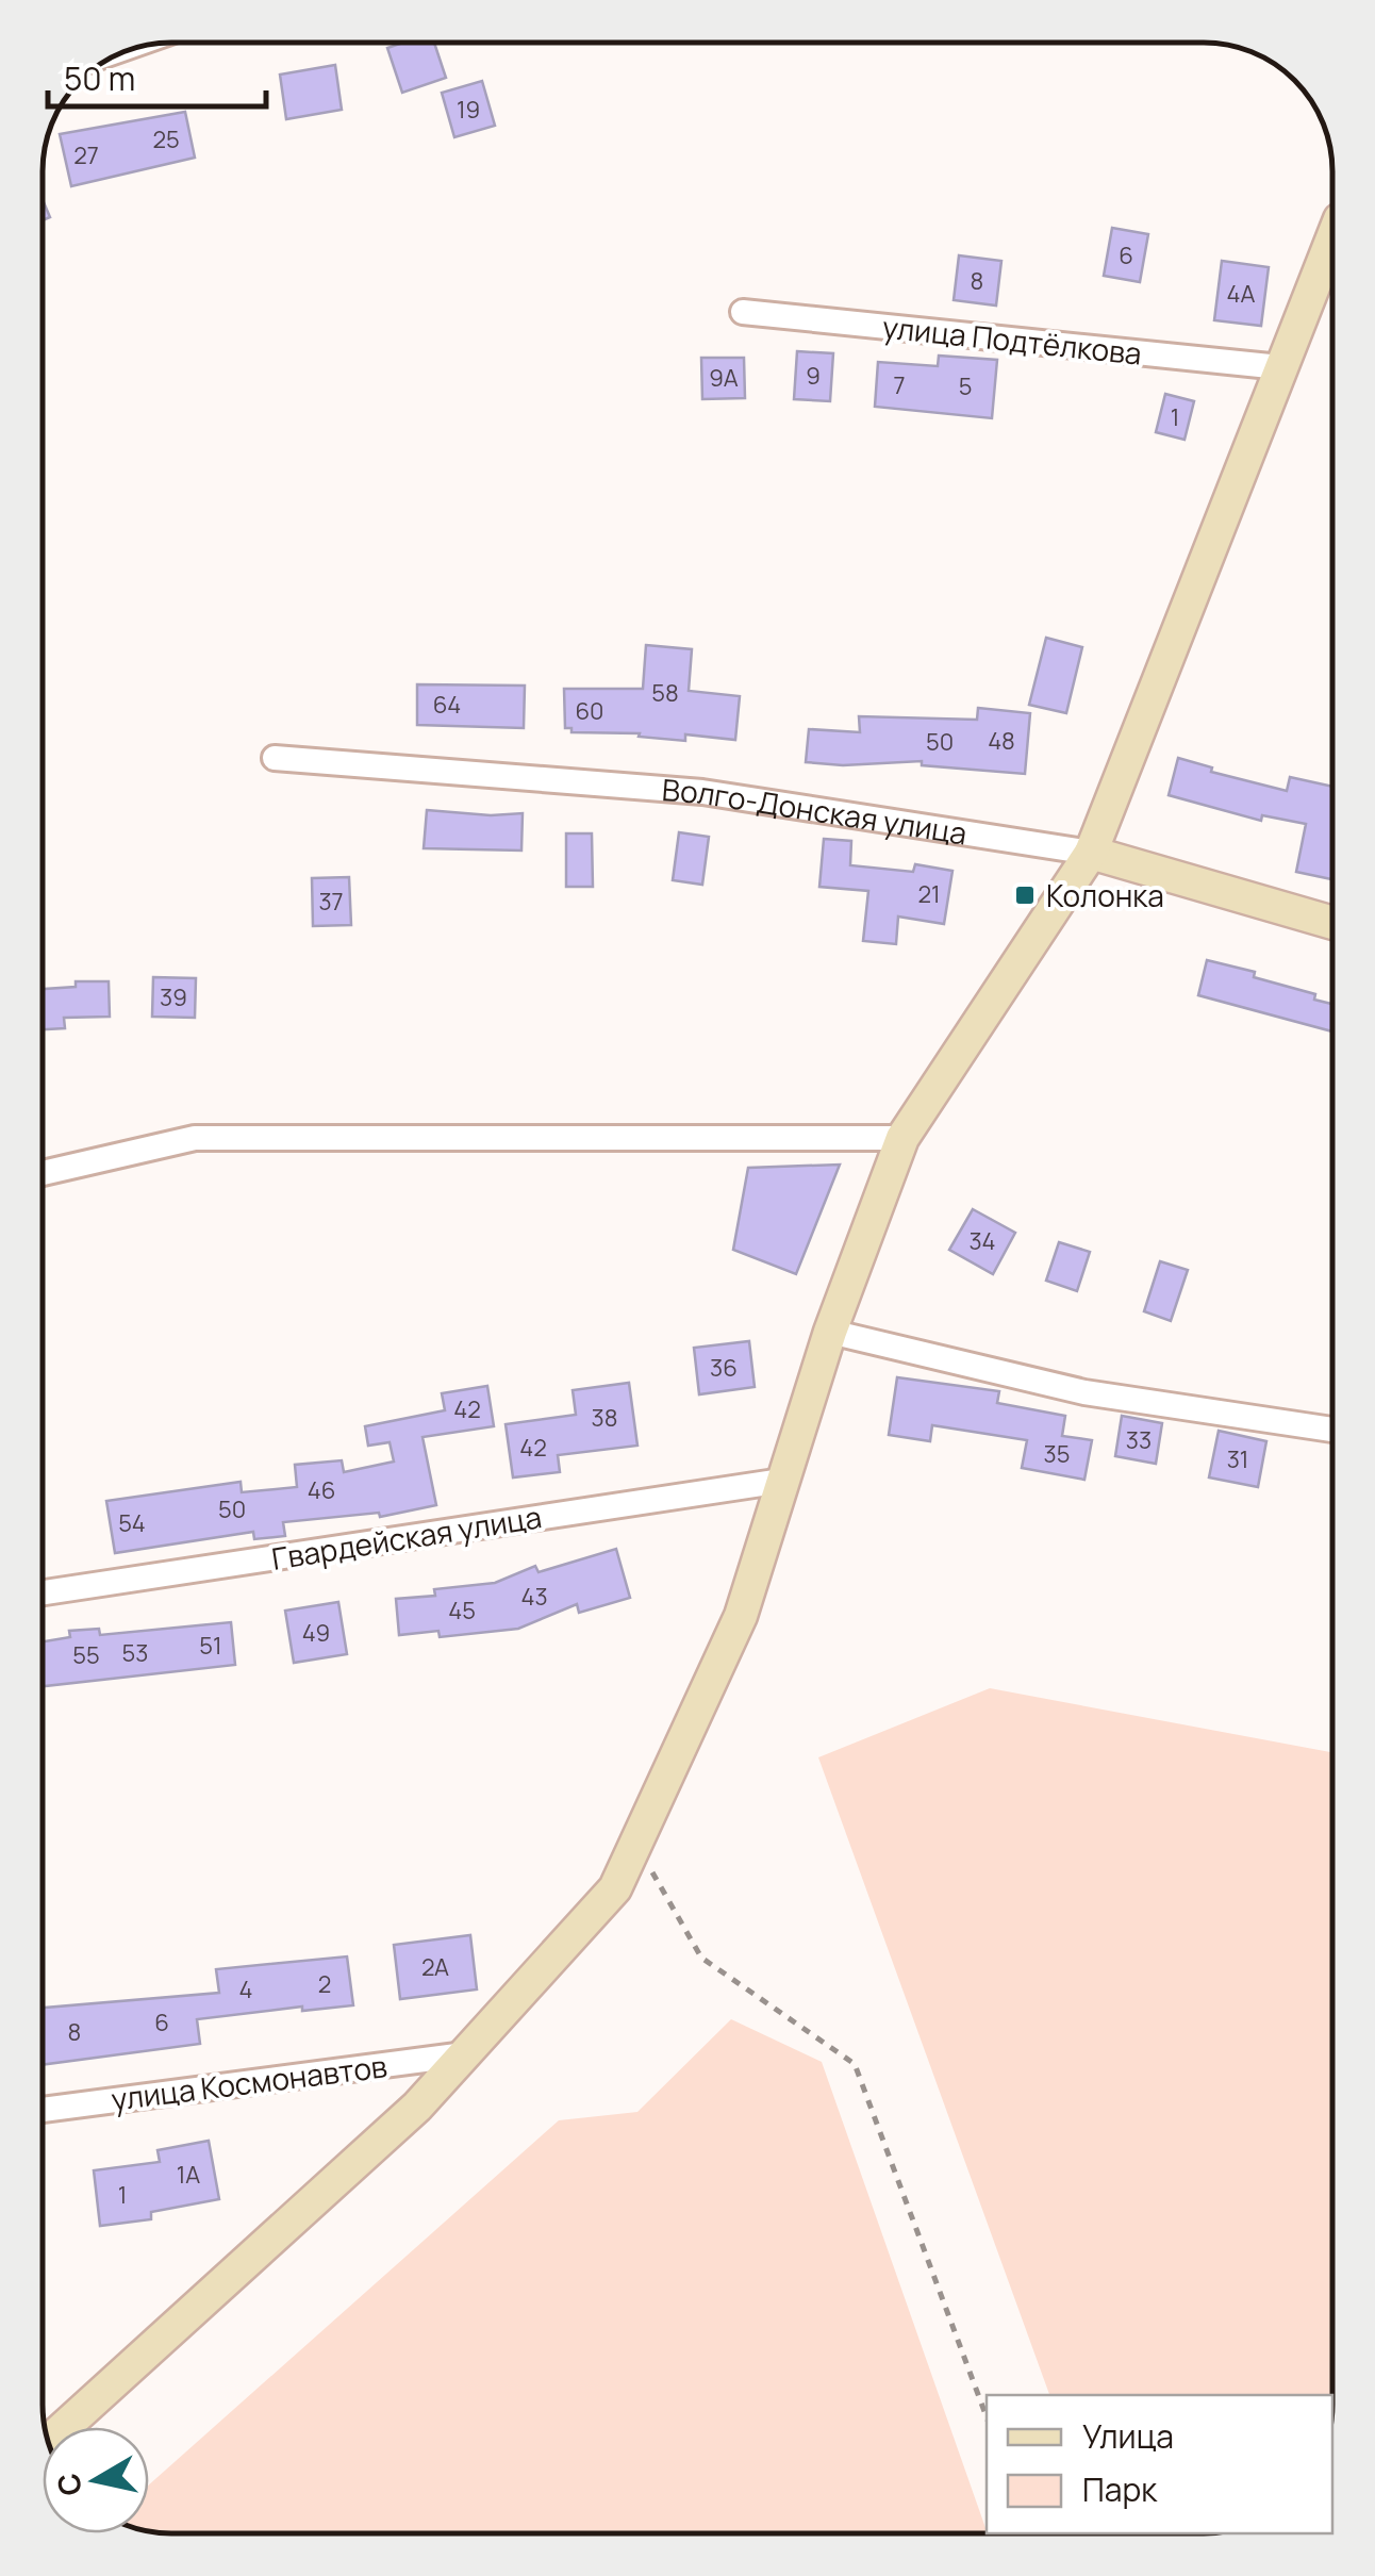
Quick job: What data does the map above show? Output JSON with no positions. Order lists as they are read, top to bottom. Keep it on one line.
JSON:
{"streets":{"street":["улица Подтёлкова","Волго-Донская улица","Гвардейская улица","улица Космонавтов"]},"places":{"transit":["Колонка"]},"house_numbers":["19","25","27","6","8","4А","9","9А","7","5","1","58","64","60","48","50","21","37","39","34","36","42","38","33","42","35","31","46","50","54","43","45","49","51","53","55","2А","2","4","6","8","1А","1"],"legend":["Улица","Парк"],"scale_bar":"50 m","north":"left"}
